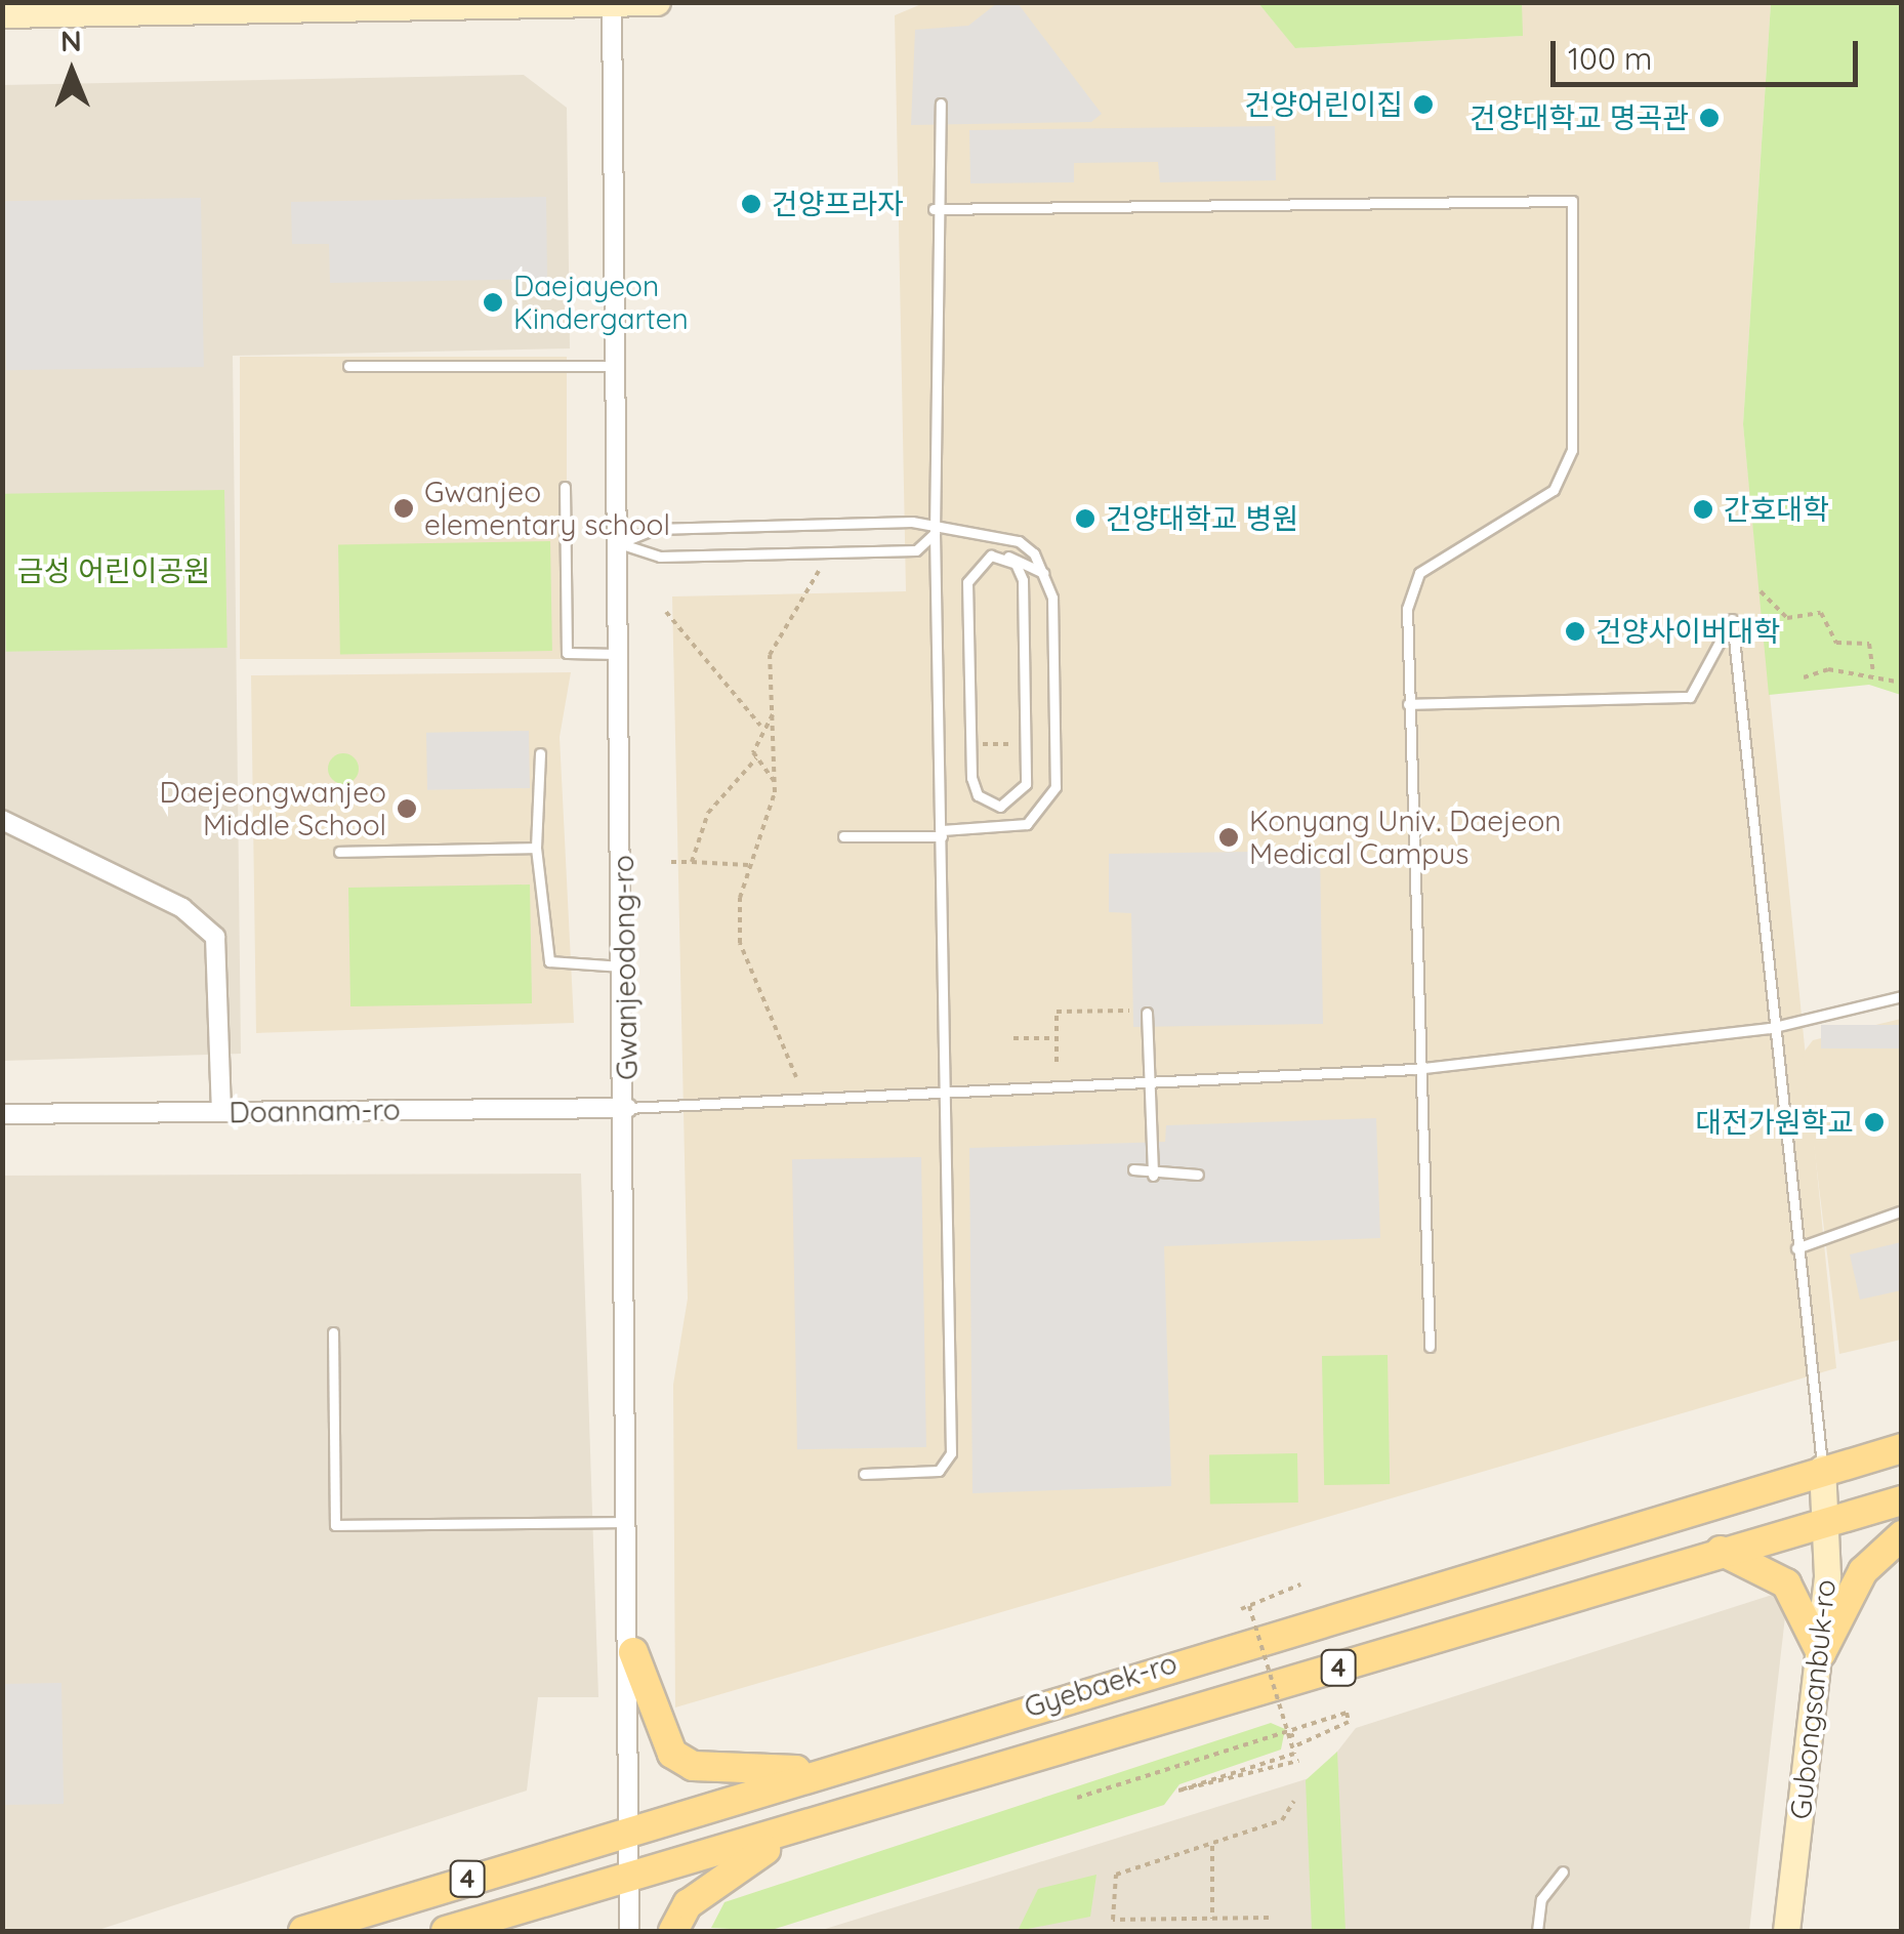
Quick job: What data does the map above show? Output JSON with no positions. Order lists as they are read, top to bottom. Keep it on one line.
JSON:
{"streets":{"main road":["4","Gyebaek-ro"],"street":["Gwanjeodong-ro","Doannam-ro","Gubongsanbuk-ro"]},"crossings":[["Gwanjeodong-ro","Doannam-ro"],["Gwanjeodong-ro","Gyebaek-ro"],["Gyebaek-ro","Gubongsanbuk-ro"]],"parks":["금성 어린이공원"],"places":["건양어린이집","건양대학교 명곡관","건양프라자","Daejayeon Kindergarten","Gwanjeo elementary school","간호대학","건양대학교 병원","건양사이버대학","Daejeongwanjeo Middle School","Konyang Univ. Daejeon Medical Campus","대전가원학교"],"scale_bar":"100 m","north":"top"}
